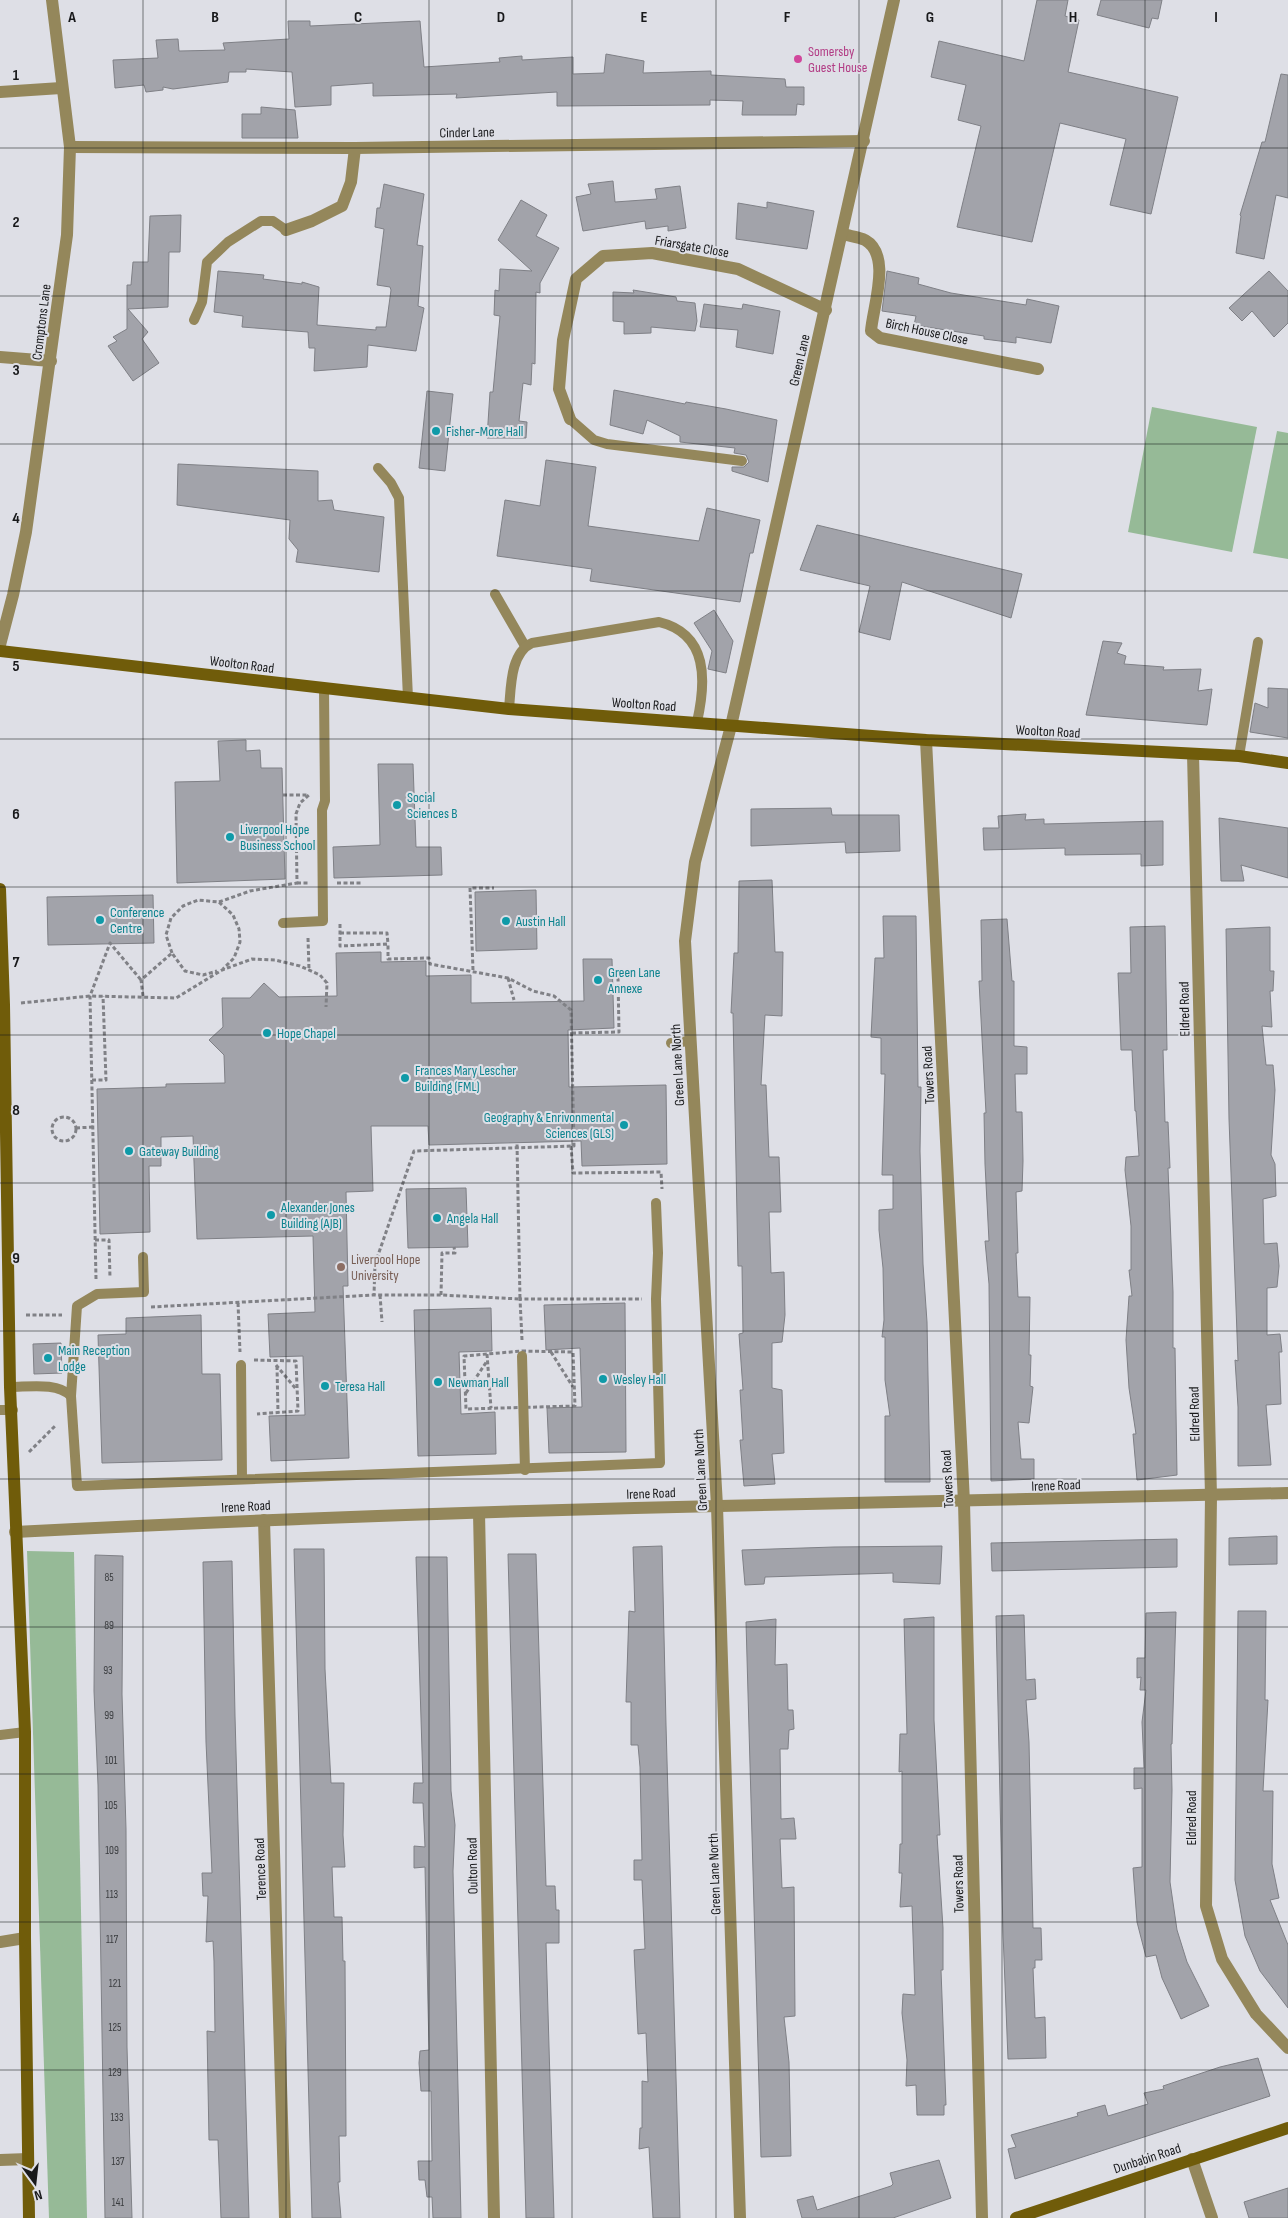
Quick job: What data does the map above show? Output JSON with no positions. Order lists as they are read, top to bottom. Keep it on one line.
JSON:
{"streets":{"street":["Cinder Lane","Friarsgate Close","Cromptons Lane","Birch House Close","Green Lane","Woolton Road","Eldred Road","Green Lane North","Towers Road","Irene Road","Oulton Road","Terence Road","Dunbabin Road"]},"crossings":[["Cinder Lane","Cromptons Lane"],["Cinder Lane","Green Lane"],["Friarsgate Close","Green Lane"],["Birch House Close","Green Lane"],["Green Lane","Woolton Road"],["Green Lane","Green Lane North"],["Woolton Road","Eldred Road"],["Woolton Road","Green Lane North"],["Woolton Road","Towers Road"],["Eldred Road","Irene Road"],["Green Lane North","Irene Road"],["Towers Road","Irene Road"],["Irene Road","Oulton Road"],["Irene Road","Terence Road"]],"places":["Somersby Guest House","Fisher-More Hall","Social Sciences B","Liverpool Hope Business School","Conference Centre","Austin Hall","Green Lane Annexe","Hope Chapel","Frances Mary Lescher Building (FML)","Geography & Enrivonmental Sciences (GLS)","Gateway Building","Alexander Jones Building (AJB)","Angela Hall","Liverpool Hope University","Main Reception Lodge","Wesley Hall","Newman Hall","Teresa Hall"],"house_numbers":["85","89","93","99","101","105","109","113","117","121","125","129","133","137","141"],"north":"bottom","grid":{"columns":["A","B","C","D","E","F","G","H","I"],"rows":["1","2","3","4","5","6","7","8","9"]}}
